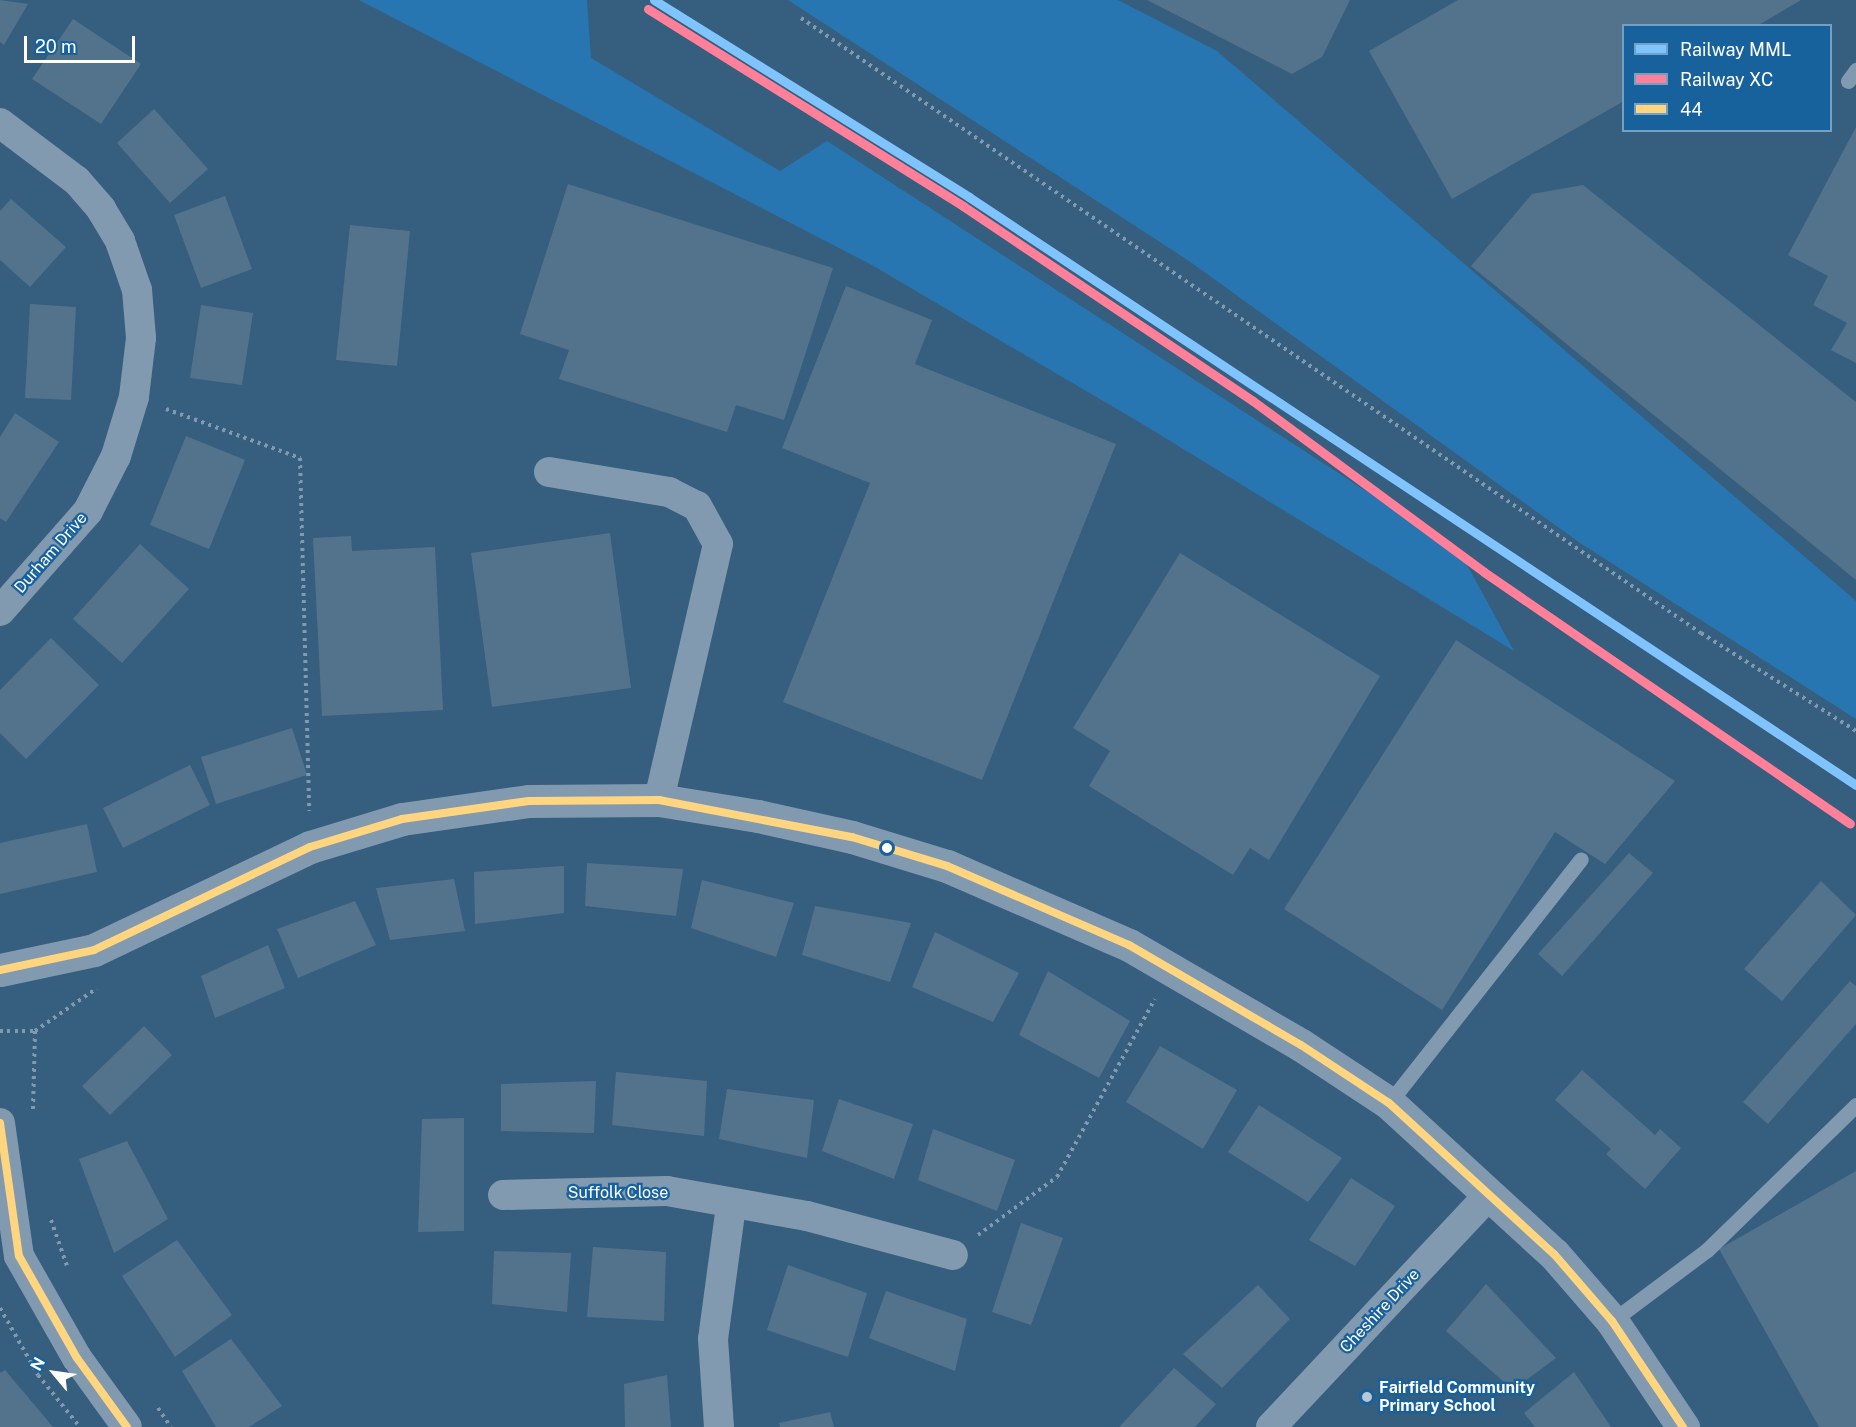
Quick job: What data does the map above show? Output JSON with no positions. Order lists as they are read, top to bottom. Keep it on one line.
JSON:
{"streets":{"street":["Durham Drive","Suffolk Close","Cheshire Drive"]},"places":["Fairfield Community Primary School"],"lines":["rail line MML","rail line XC","transit line 44"],"legend":["Railway MML","Railway XC","44"],"scale_bar":"20 m","north":"top left"}
